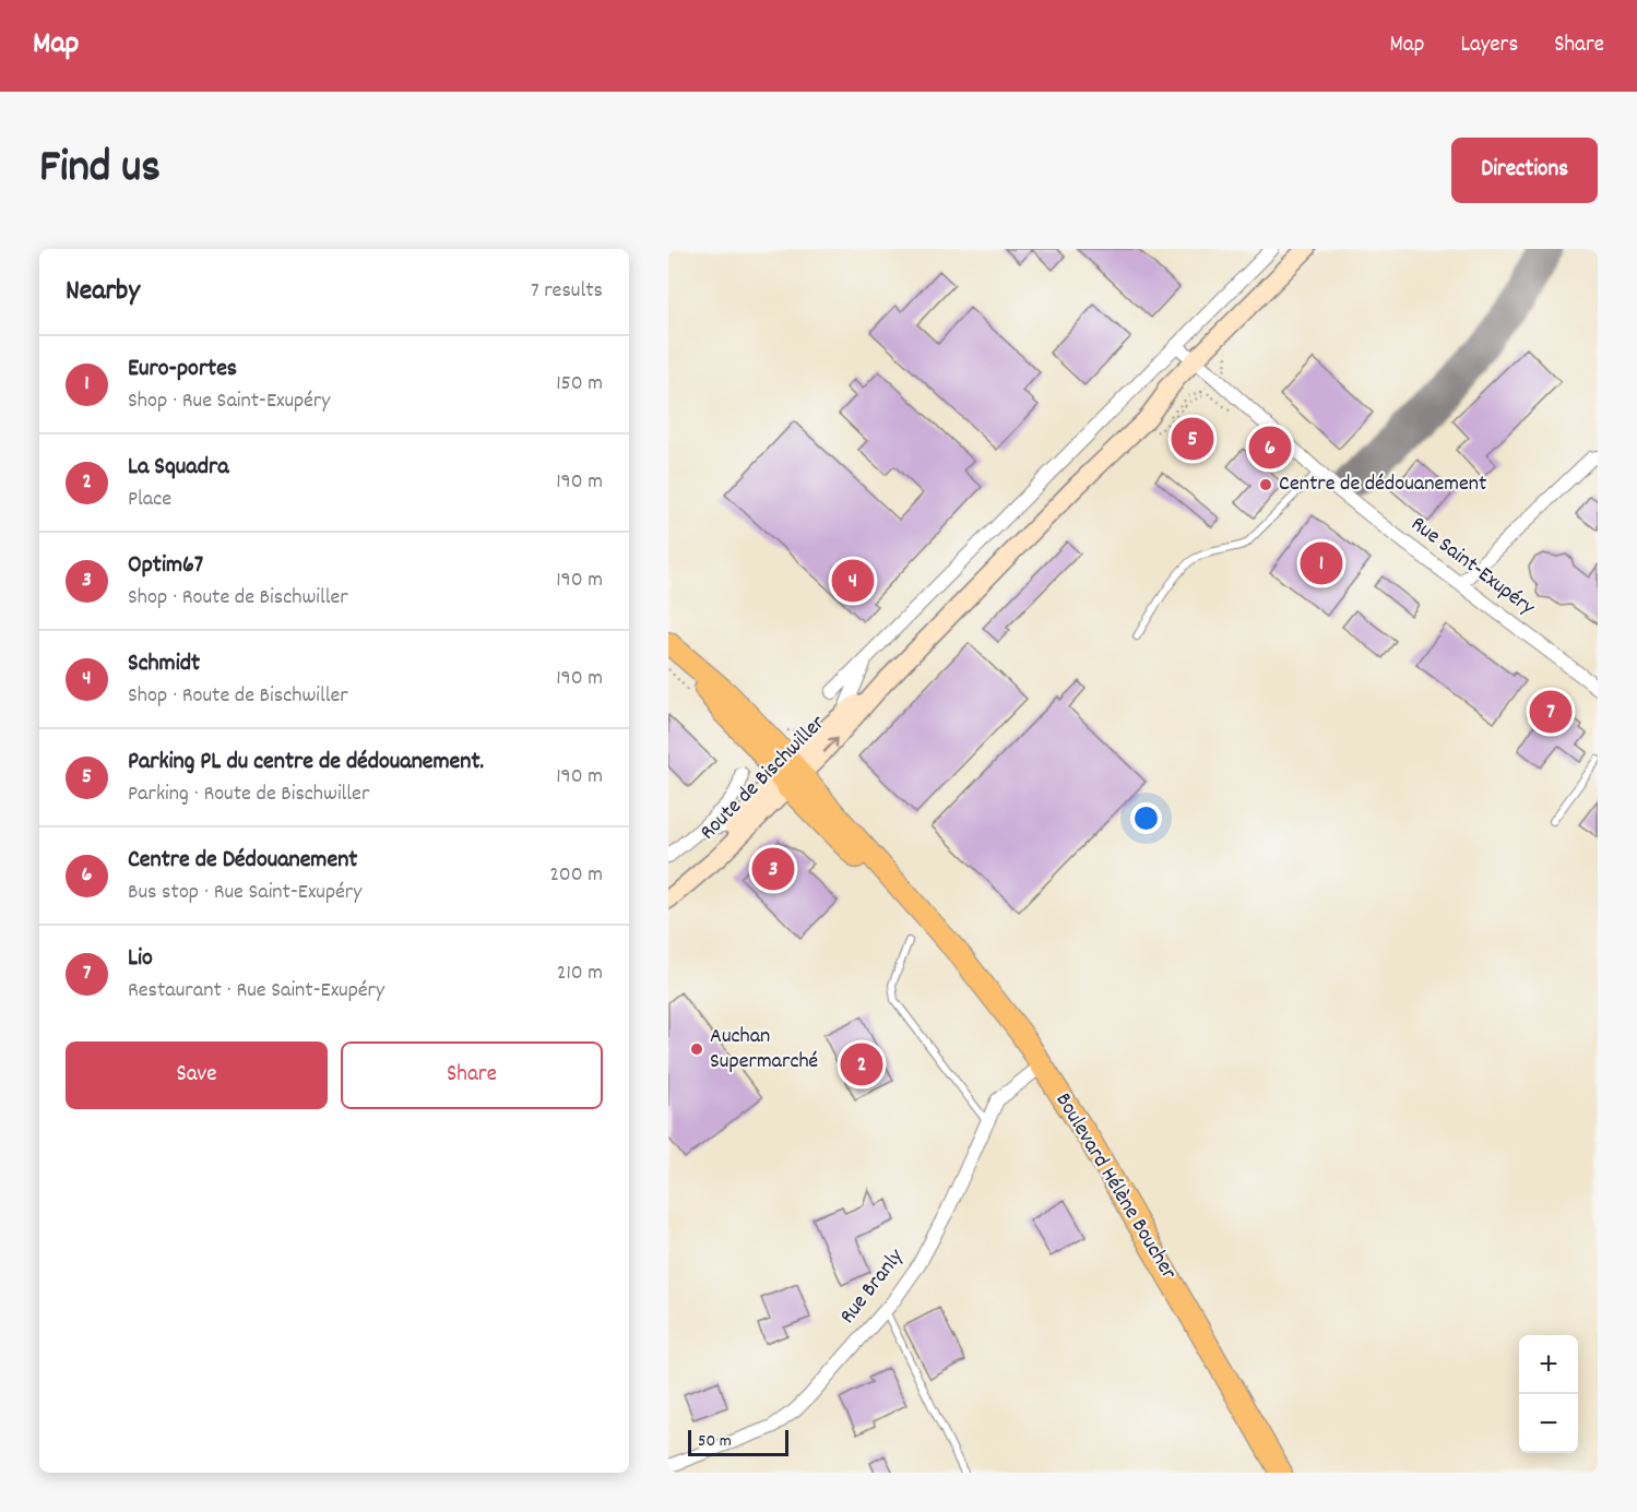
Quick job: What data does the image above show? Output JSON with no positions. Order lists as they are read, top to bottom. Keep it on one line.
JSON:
{"streets":{"main road":["Boulevard Hélène Boucher"],"street":["Rue Saint-Exupéry","Route de Bischwiller","Rue Branly"]},"crossings":[["Rue Saint-Exupéry","Route de Bischwiller"],["Route de Bischwiller","Boulevard Hélène Boucher"],["Boulevard Hélène Boucher","Rue Branly"]],"places":["Centre de dédouanement","Auchan Supermarché"],"scale_bar":"50 m","page":{"header":"Map","nav":["Map","Layers","Share"],"title":"Find us","buttons":["Directions",["Save","Share"]],"heading":["Nearby","7 results"],"list":[{"mark":"1","name":"Euro-portes","note":"Shop · Rue Saint-Exupéry","value":"150 m"},{"mark":"2","name":"La Squadra","note":"Place","value":"190 m"},{"mark":"3","name":"Optim67","note":"Shop · Route de Bischwiller","value":"190 m"},{"mark":"4","name":"Schmidt","note":"Shop · Route de Bischwiller","value":"190 m"},{"mark":"5","name":"Parking PL du centre de dédouanement.","note":"Parking · Route de Bischwiller","value":"190 m"},{"mark":"6","name":"Centre de Dédouanement","note":"Bus stop · Rue Saint-Exupéry","value":"200 m"},{"mark":"7","name":"Lio","note":"Restaurant · Rue Saint-Exupéry","value":"210 m"}],"pins":["5","6","1","4","7","3","2"],"map_buttons":["+","−"],"scale":"50 m"}}
